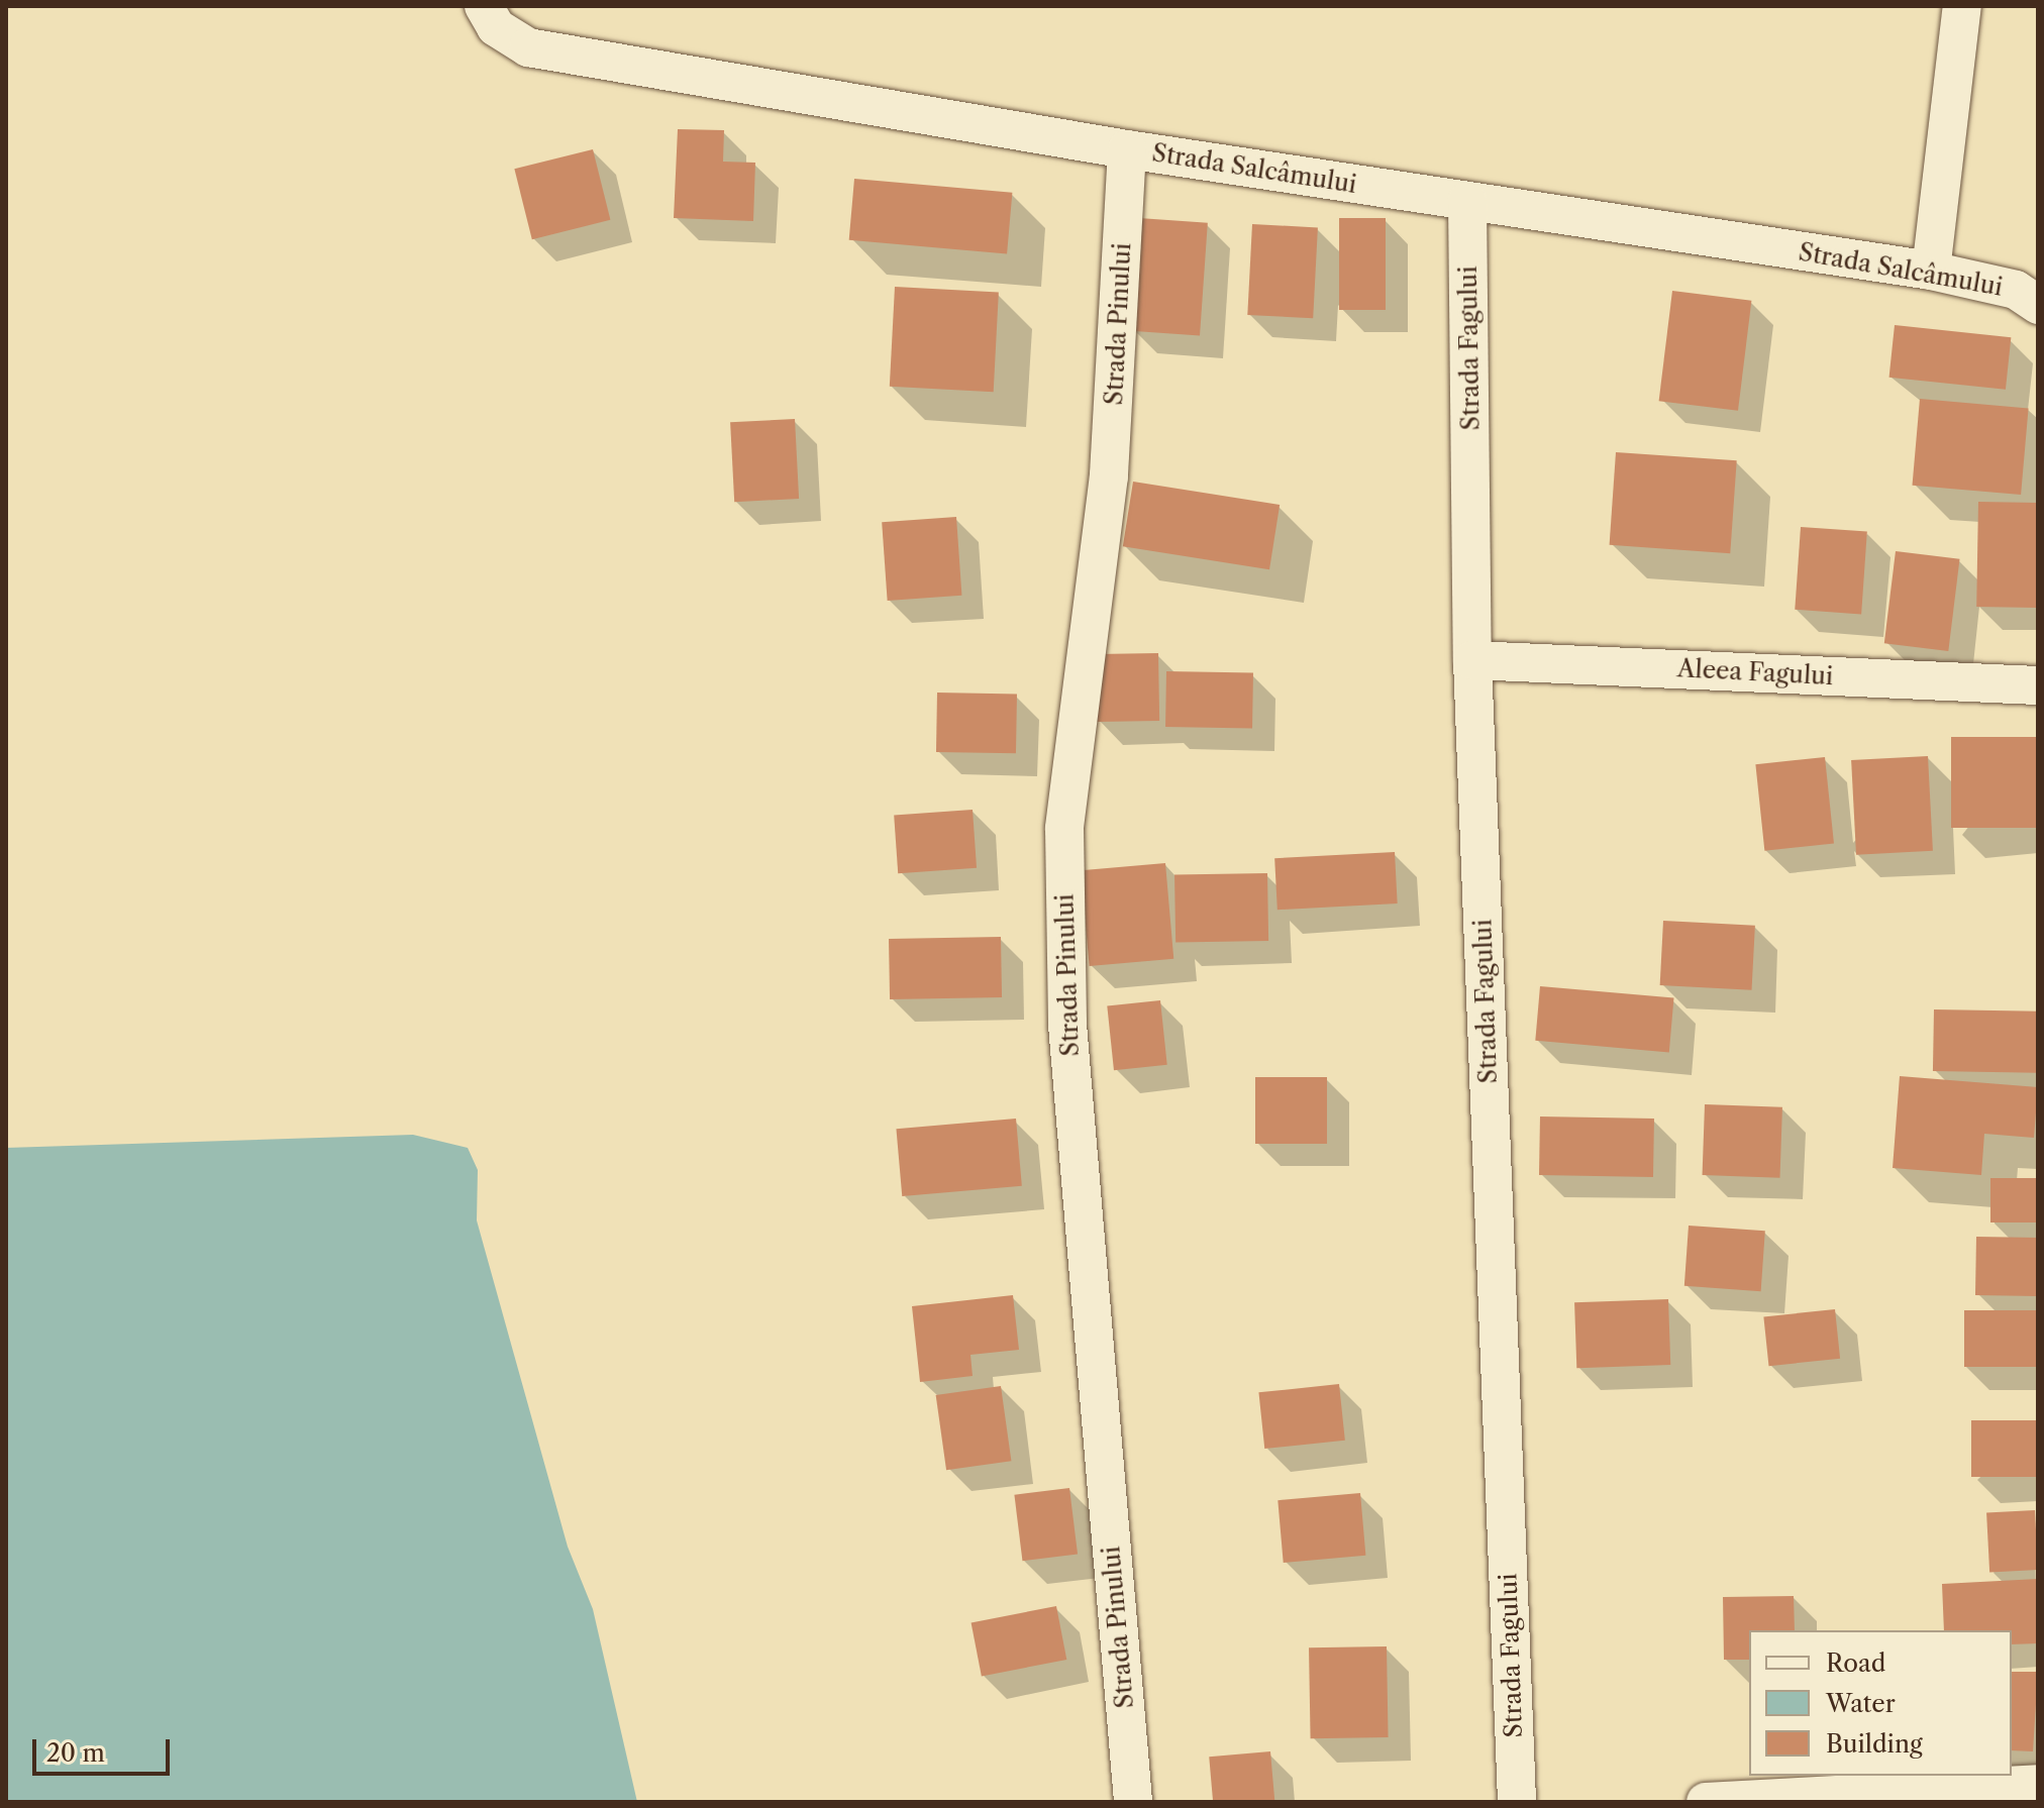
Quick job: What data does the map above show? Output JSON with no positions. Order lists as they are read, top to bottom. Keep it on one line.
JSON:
{"streets":{"street":["Strada Salcâmului","Strada Pinului","Strada Fagului","Aleea Fagului"]},"crossings":[["Strada Salcâmului","Strada Pinului"],["Strada Salcâmului","Strada Fagului"],["Strada Fagului","Aleea Fagului"]],"legend":["Road","Water","Building"],"scale_bar":"20 m"}
